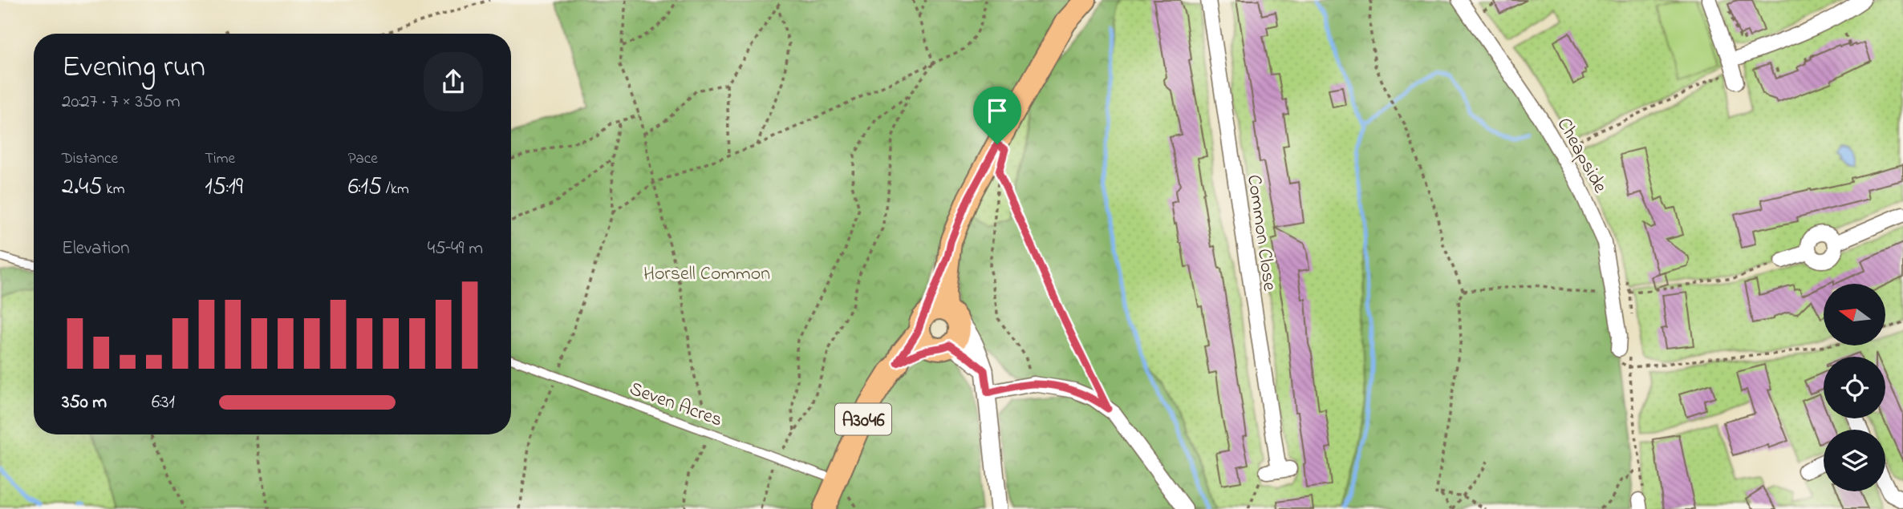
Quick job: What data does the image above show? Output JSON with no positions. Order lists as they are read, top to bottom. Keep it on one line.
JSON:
{"streets":{"main road":["A3046"],"street":["Cheapside","Common Close"],"lane":["Seven Acres"]},"crossings":[["Seven Acres","A3046"]],"parks":["Horsell Common"],"north":"left","page":{"heading":["Evening run","20:27 · 7 × 350 m"],"stats":[["Distance","2.45 km"],["Time","15:19"],["Pace","6:15 /km"]],"chart":["Elevation","45–49 m"],"list":[{"name":"350 m","note":"6:31"}]}}
